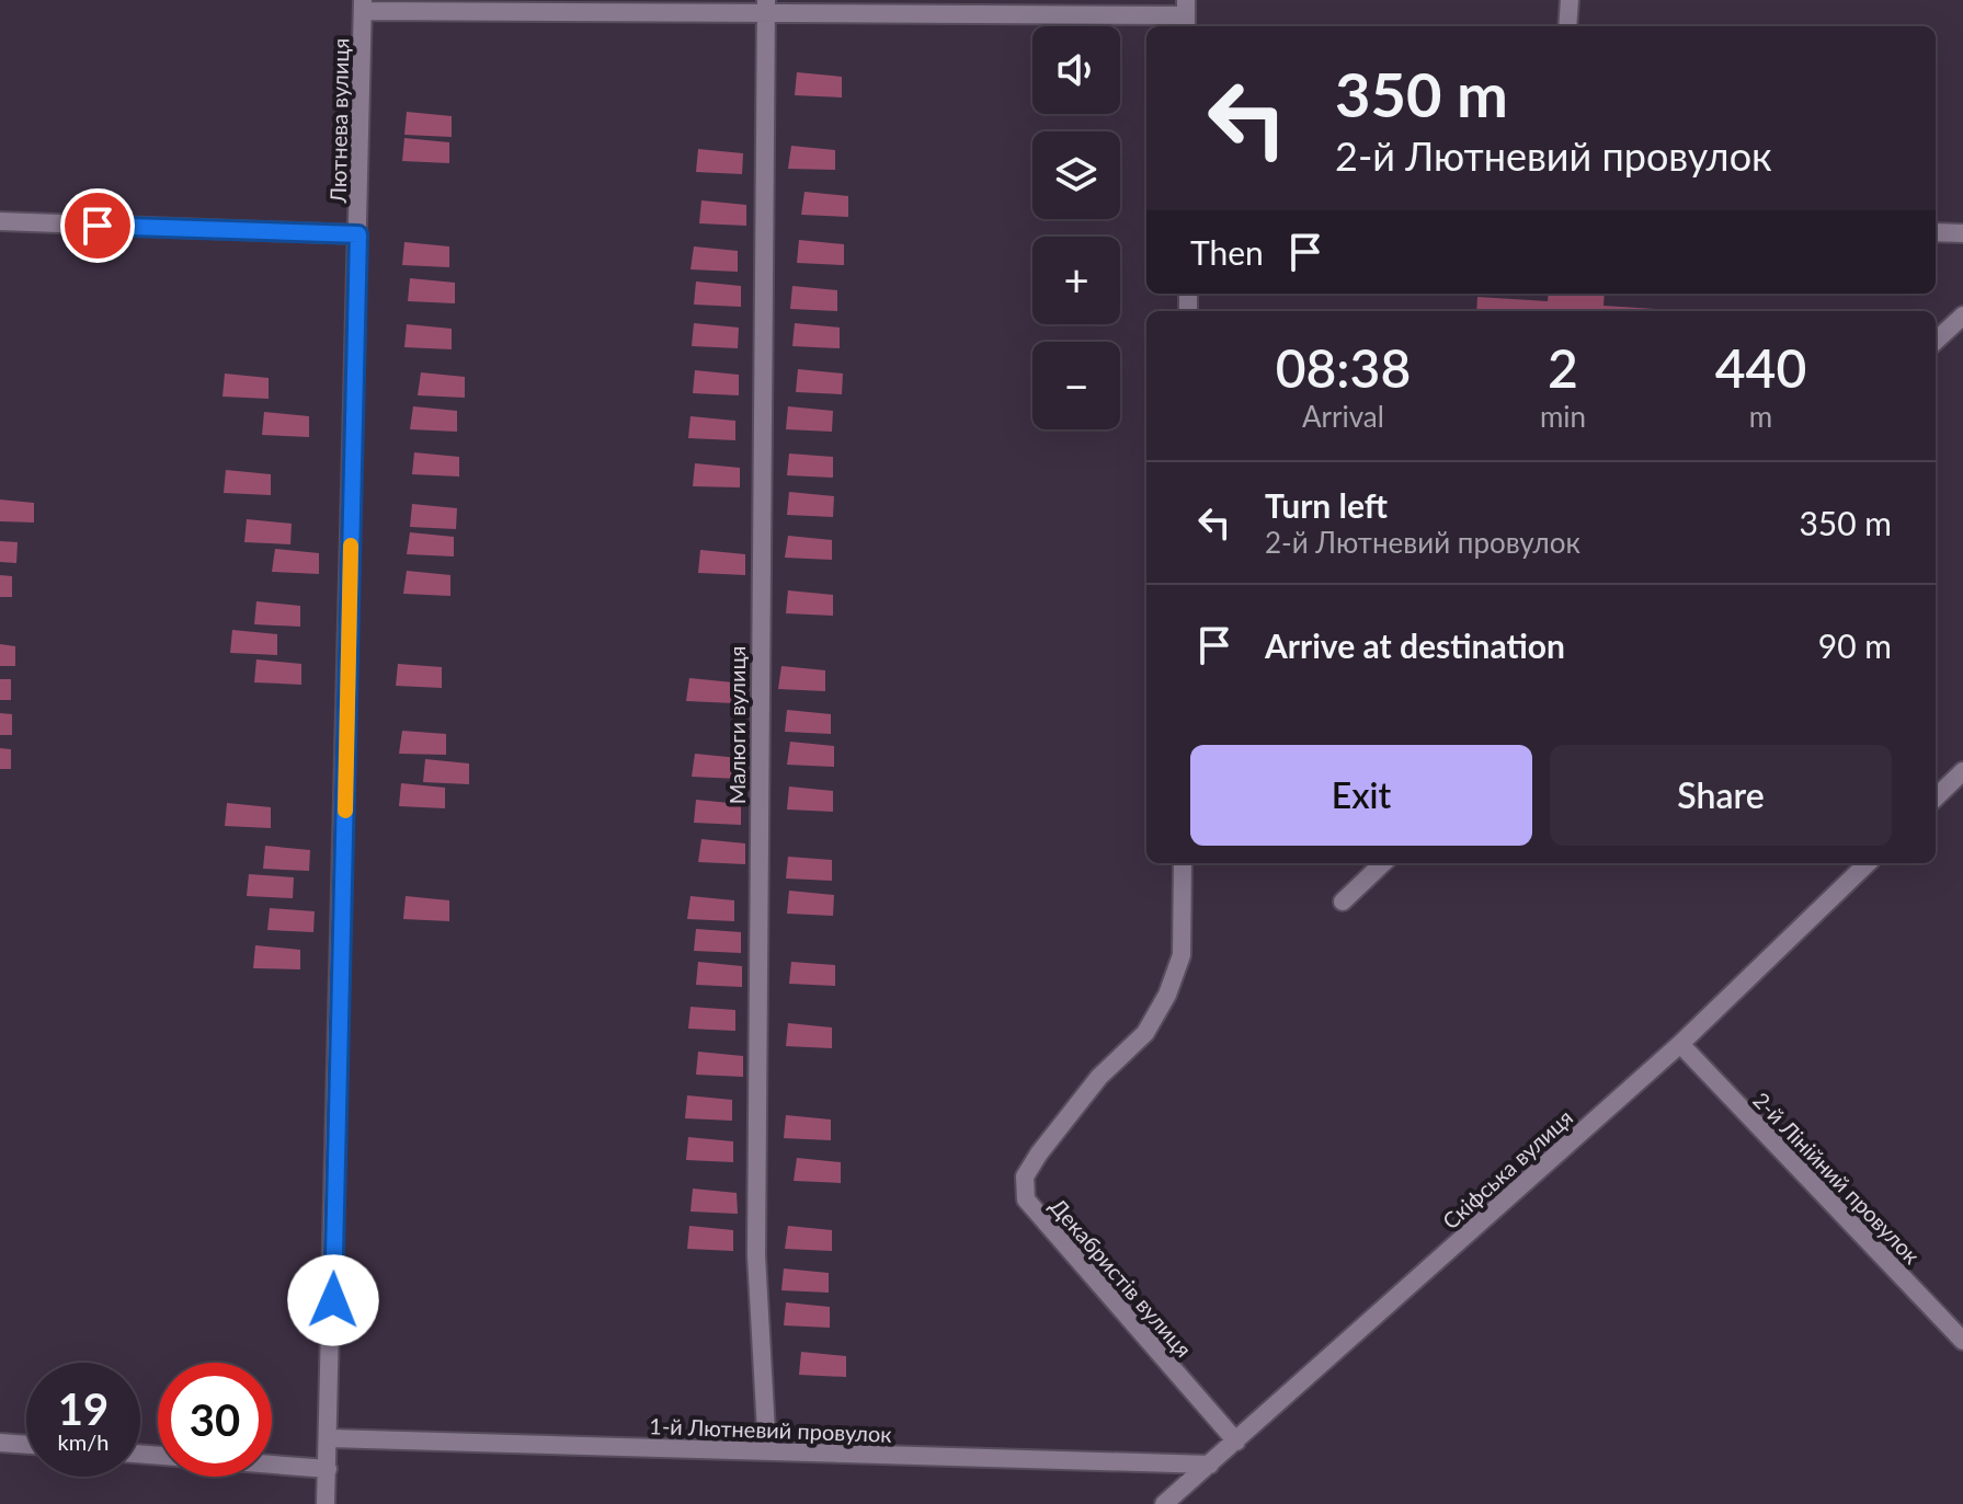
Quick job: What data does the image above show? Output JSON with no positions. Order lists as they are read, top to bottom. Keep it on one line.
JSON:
{"streets":{"street":["Лютнева вулиця","Малюги вулиця","Скіфська вулиця","2-й Лінійний провулок","Декабристів вулиця","1-й Лютневий провулок"]},"crossings":[["Лютнева вулиця","1-й Лютневий провулок"],["Малюги вулиця","1-й Лютневий провулок"],["Скіфська вулиця","2-й Лінійний провулок"],["Скіфська вулиця","Декабристів вулиця"],["Скіфська вулиця","1-й Лютневий провулок"]],"page":{"map_buttons":["+","−"],"turn":["350 m","2-й Лютневий провулок"],"then":"Then","eta":["08:38","Arrival","2","min","440","m"],"list":[{"name":"Turn left","note":"2-й Лютневий провулок","value":"350 m"},{"name":"Arrive at destination","value":"90 m"}],"buttons":["Exit","Share"],"speed":"19 km/h","limit":"30"}}
